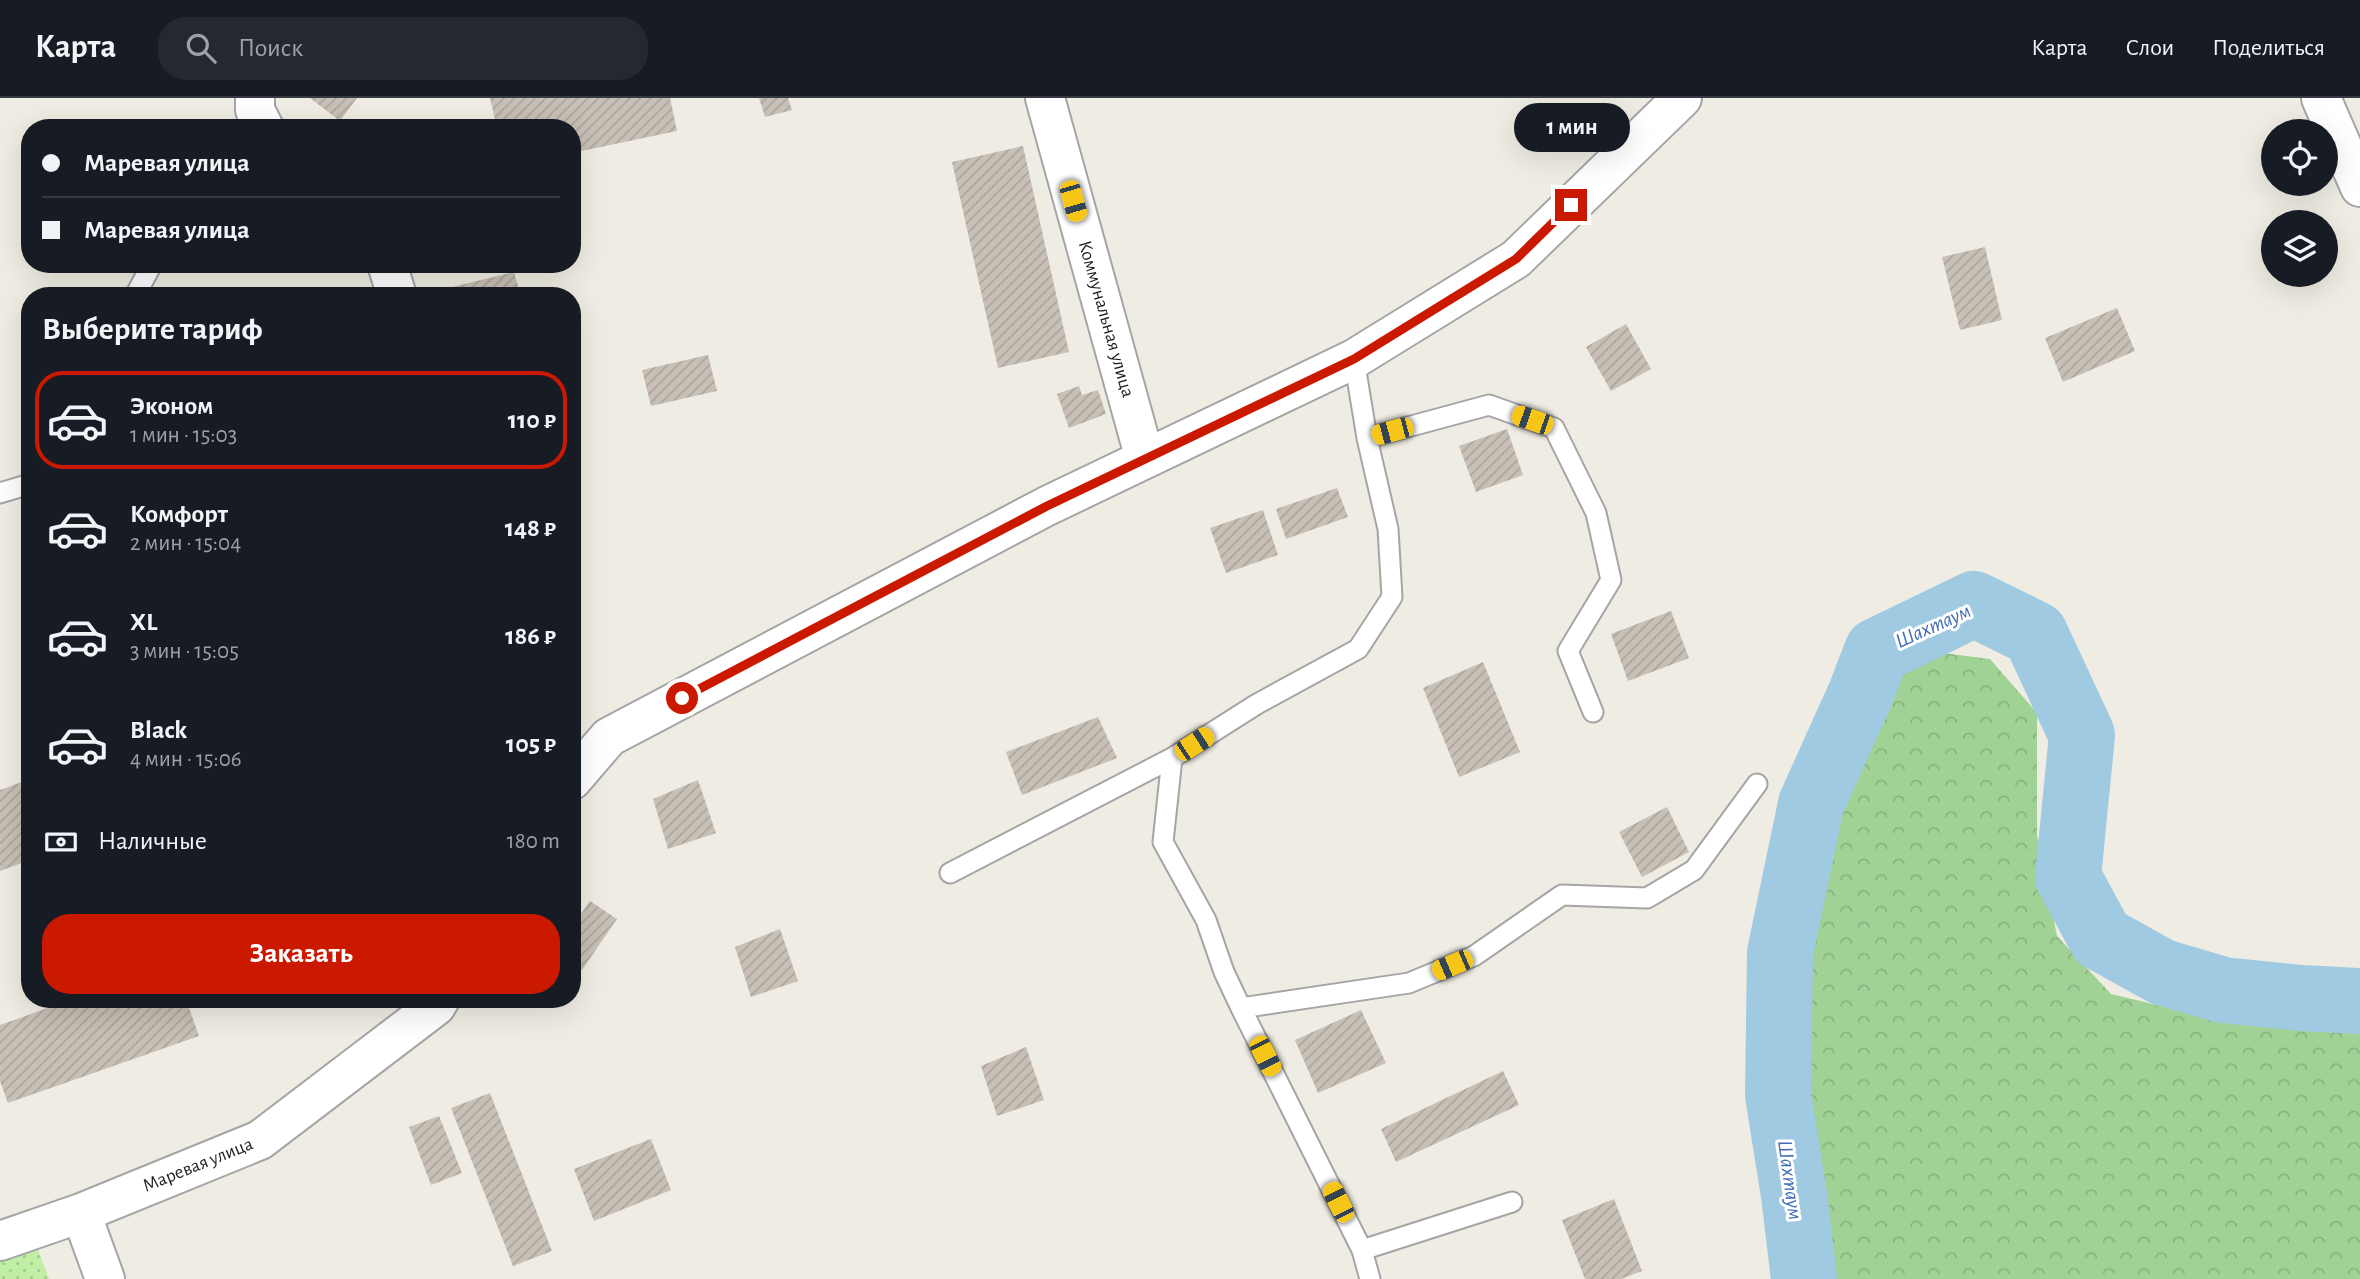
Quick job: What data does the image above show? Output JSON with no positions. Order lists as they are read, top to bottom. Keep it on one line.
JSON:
{"streets":{"street":["Коммунальная улица","Маревая улица"]},"water":["Шахтаум"],"page":{"header":"Карта","search":"Поиск","nav":["Карта","Слои","Поделиться"],"bubble":"1 мин","banner":["Маревая улица","Маревая улица"],"heading":"Выберите тариф","list":[{"name":"Эконом","note":"1 мин · 15:03","value":"110 ₽"},{"name":"Комфорт","note":"2 мин · 15:04","value":"148 ₽"},{"name":"XL","note":"3 мин · 15:05","value":"186 ₽"},{"name":"Black","note":"4 мин · 15:06","value":"105 ₽"}],"pay":["Наличные","180 m"],"buttons":"Заказать"}}
